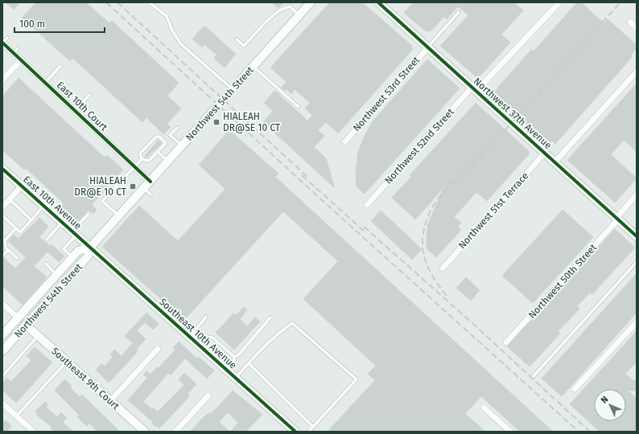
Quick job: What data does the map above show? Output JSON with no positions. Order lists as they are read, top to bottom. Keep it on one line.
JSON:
{"streets":{"street":["Northwest 53rd Street","Northwest 54th Street","East 10th Court","Northwest 37th Avenue","Northwest 52nd Street","East 10th Avenue","Northwest 51st Terrace","Northwest 50th Street","Southeast 10th Avenue","Southeast 9th Court"]},"crossings":[["Northwest 53rd Street","Northwest 37th Avenue"],["Northwest 54th Street","East 10th Court"],["Northwest 54th Street","East 10th Avenue"],["Northwest 54th Street","Southeast 10th Avenue"],["Northwest 54th Street","Southeast 9th Court"],["Northwest 37th Avenue","Northwest 52nd Street"],["Northwest 37th Avenue","Northwest 51st Terrace"],["Northwest 37th Avenue","Northwest 50th Street"],["East 10th Avenue","Southeast 10th Avenue"]],"places":{"transit":["HIALEAH DR@SE 10 CT","HIALEAH DR@E 10 CT"]},"scale_bar":"100 m","north":"top left"}
